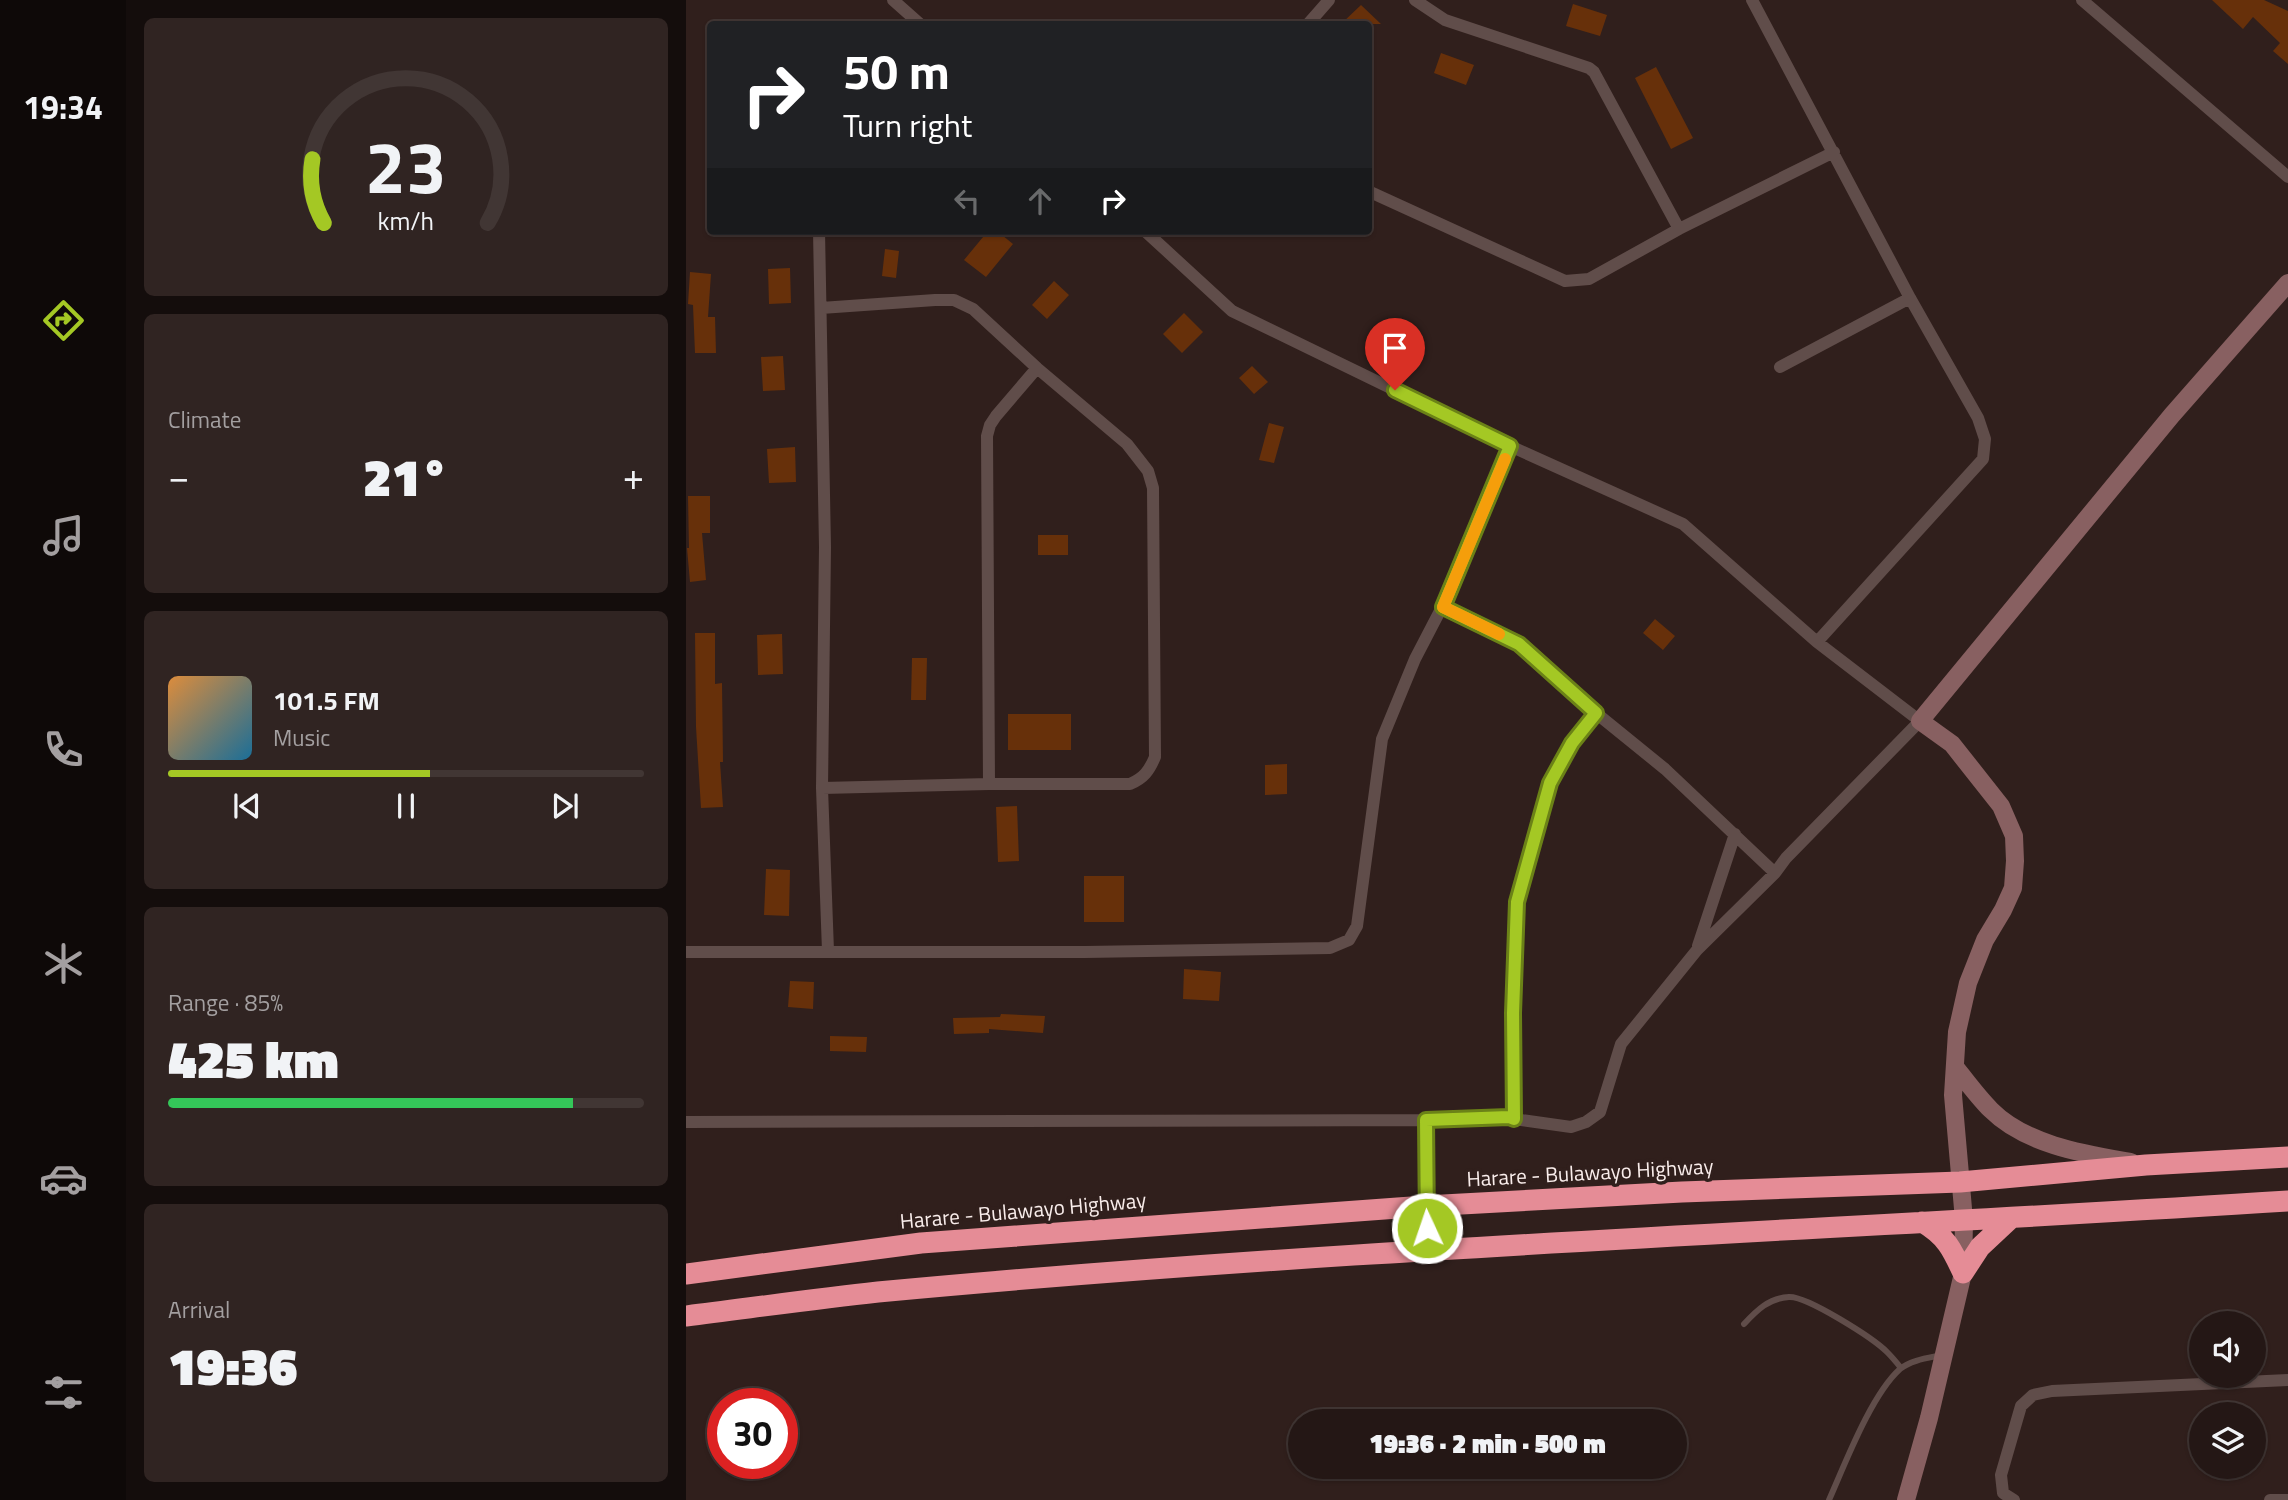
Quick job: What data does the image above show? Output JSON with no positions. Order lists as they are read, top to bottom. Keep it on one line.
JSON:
{"streets":{"highway":["Harare - Bulawayo Highway"]},"page":{"tabs":"19:34","turn":["50 m","Turn right"],"tile":["Climate",["Range · 85%","425 km"],["Arrival","19:36"]],"heat":["−","21°","+"],"song":["101.5 FM","Music"],"limit":"30","trip":"19:36 · 2 min · 500 m","gauge":["23","km/h"]}}
